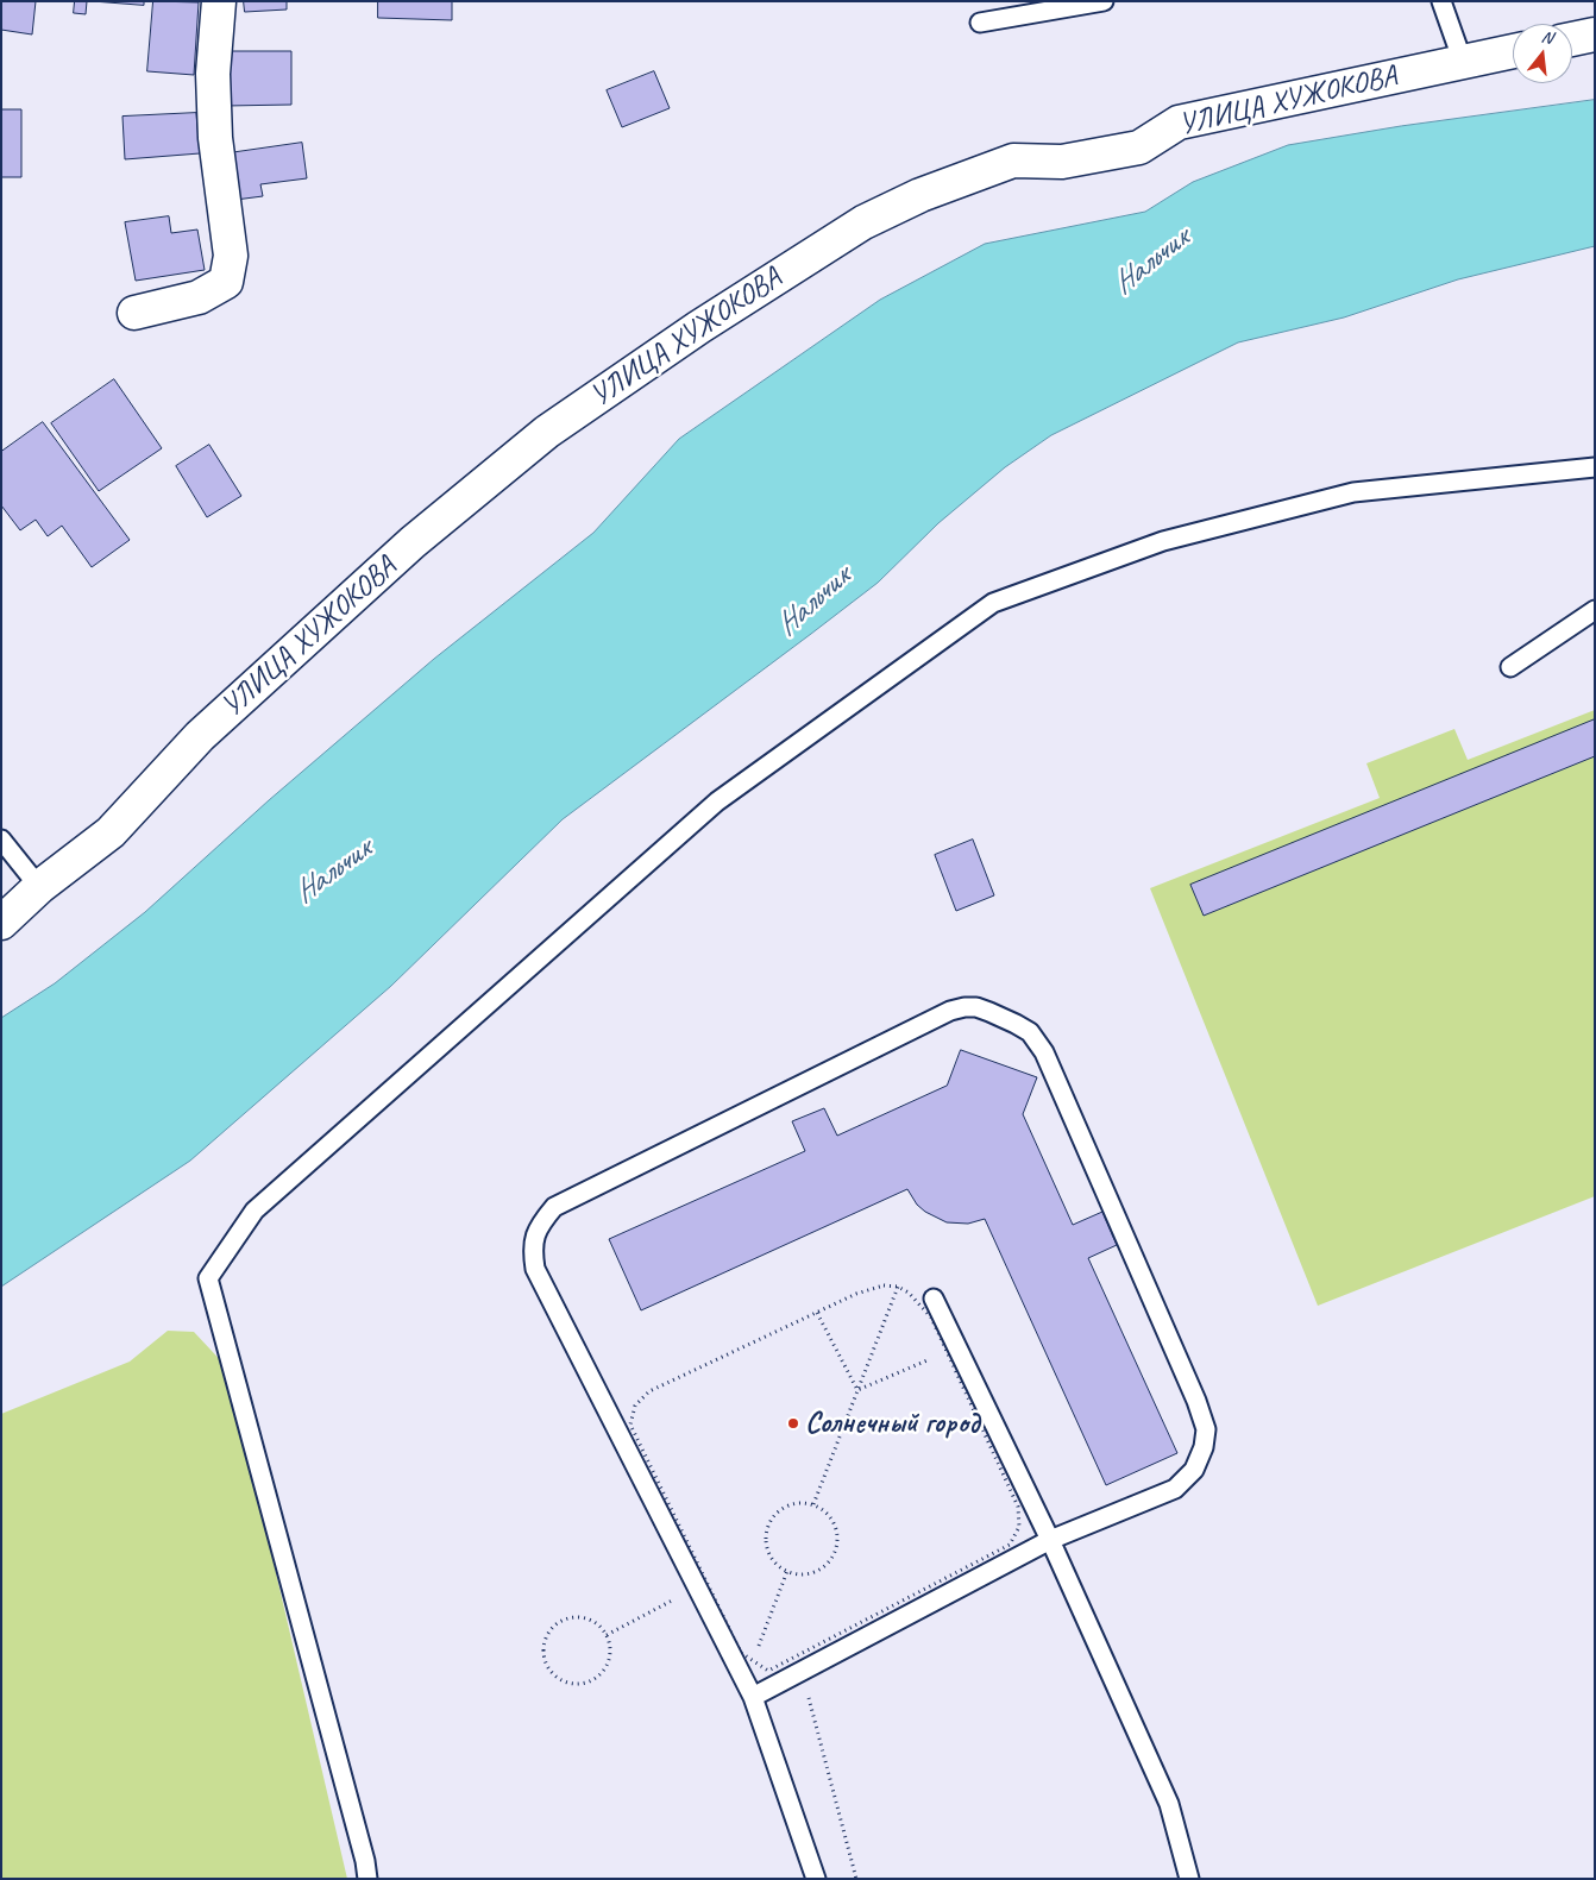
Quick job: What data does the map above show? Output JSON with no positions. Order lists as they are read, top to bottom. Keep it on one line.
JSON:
{"streets":{"street":["УЛИЦА ХУЖОКОВА"]},"water":["Нальчик"],"places":["Солнечный город"],"north":"top"}
